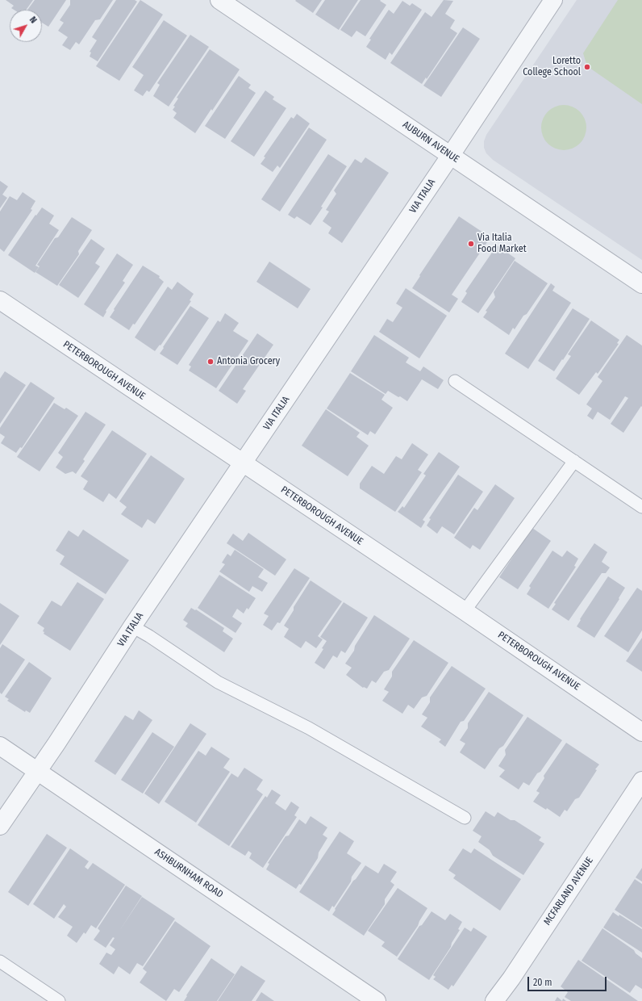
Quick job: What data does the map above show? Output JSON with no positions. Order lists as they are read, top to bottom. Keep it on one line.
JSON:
{"streets":{"street":["AUBURN AVENUE","VIA ITALIA","PETERBOROUGH AVENUE","ASHBURNHAM ROAD","MCFARLAND AVENUE"]},"crossings":[["AUBURN AVENUE","VIA ITALIA"],["VIA ITALIA","PETERBOROUGH AVENUE"],["VIA ITALIA","ASHBURNHAM ROAD"]],"places":["Loretto College School","Via Italia Food Market","Antonia Grocery"],"scale_bar":"20 m","north":"top right"}
